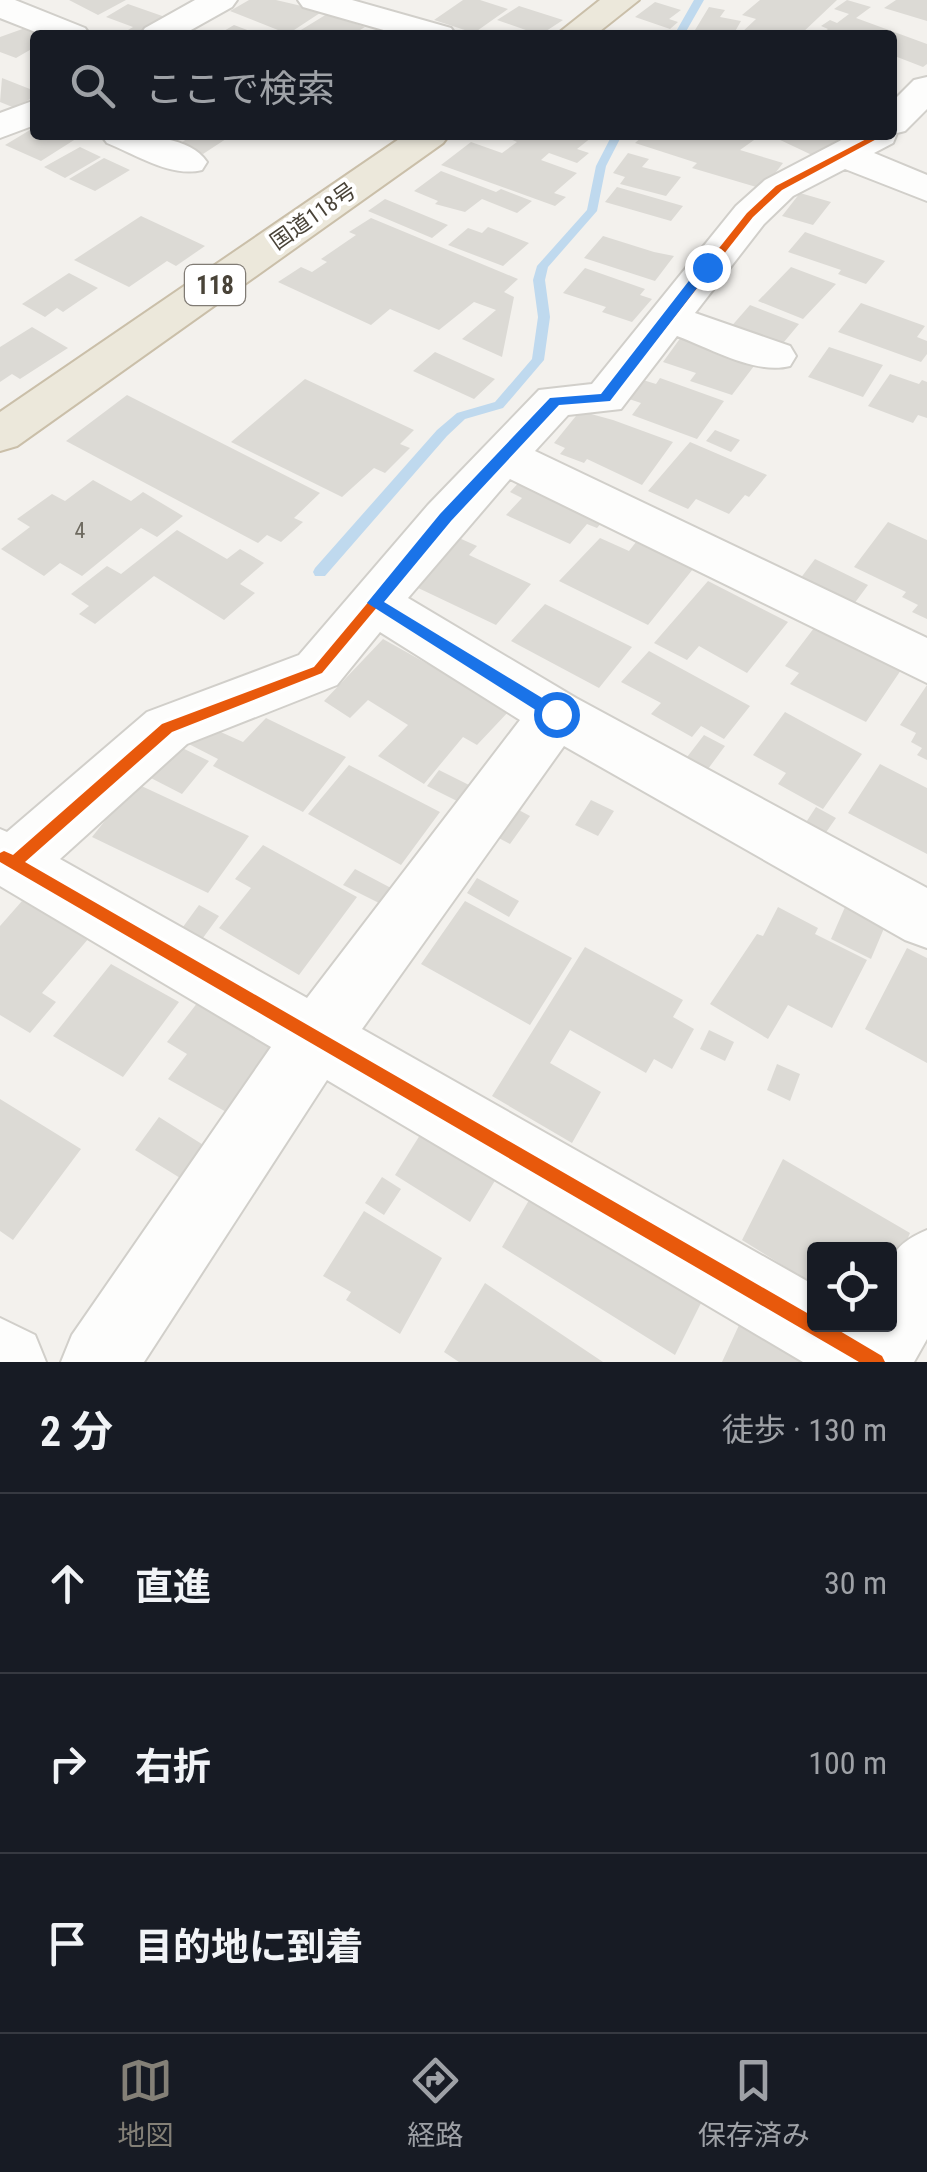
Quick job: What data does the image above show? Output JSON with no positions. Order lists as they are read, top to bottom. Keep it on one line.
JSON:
{"streets":{"highway":["国道118号","118"]},"house_numbers":["4"],"page":{"search":"ここで検索","heading":["2 分","徒歩 · 130 m"],"list":[["直進","30 m"],["右折","100 m"],"目的地に到着"],"nav":["地図","経路","保存済み"]}}
